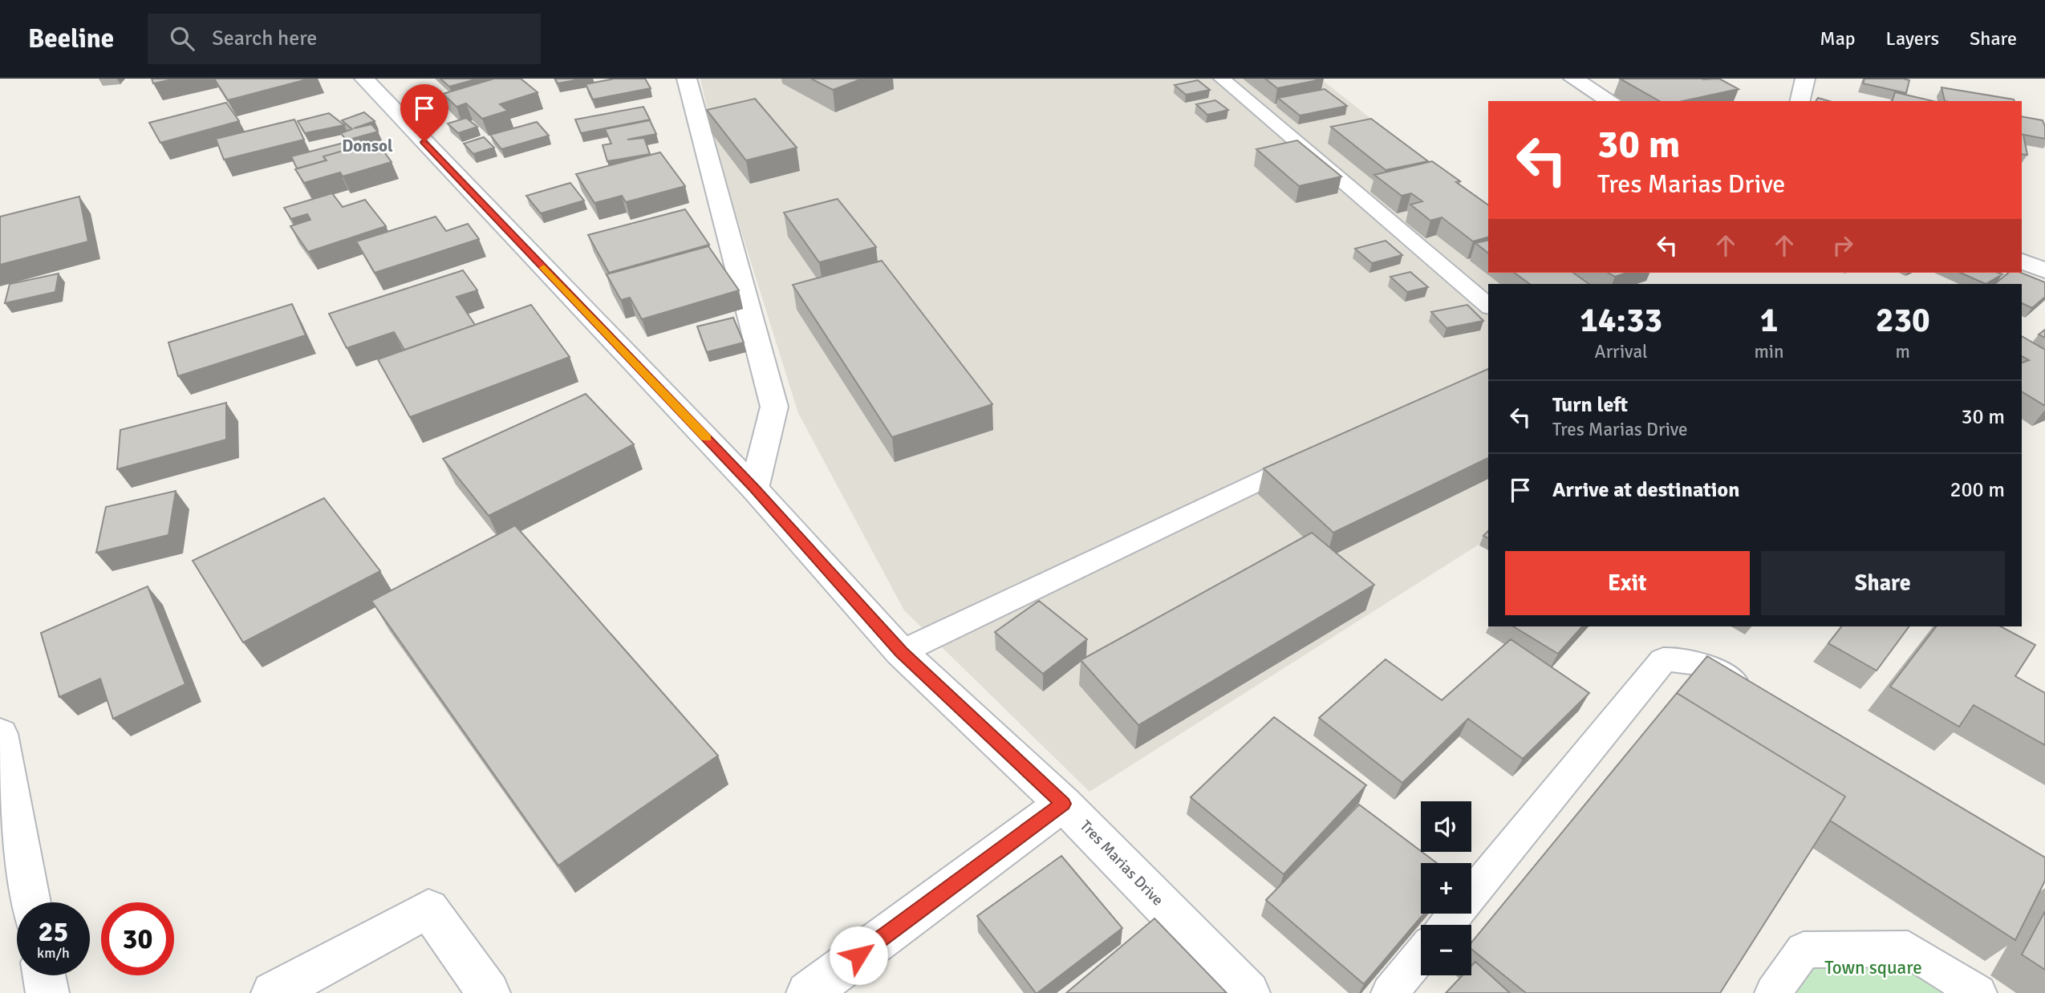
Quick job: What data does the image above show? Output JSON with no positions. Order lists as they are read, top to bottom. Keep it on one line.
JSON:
{"streets":{"main road":["Tres Marias Drive"]},"districts":["Donsol"],"parks":["Town square"],"page":{"header":"Beeline","search":"Search here","nav":["Map","Layers","Share"],"turn":["30 m","Tres Marias Drive"],"eta":["14:33","Arrival","1","min","230","m"],"list":[{"name":"Turn left","note":"Tres Marias Drive","value":"30 m"},{"name":"Arrive at destination","value":"200 m"}],"buttons":["Exit","Share"],"map_buttons":["+","−"],"speed":"25 km/h","limit":"30"}}
